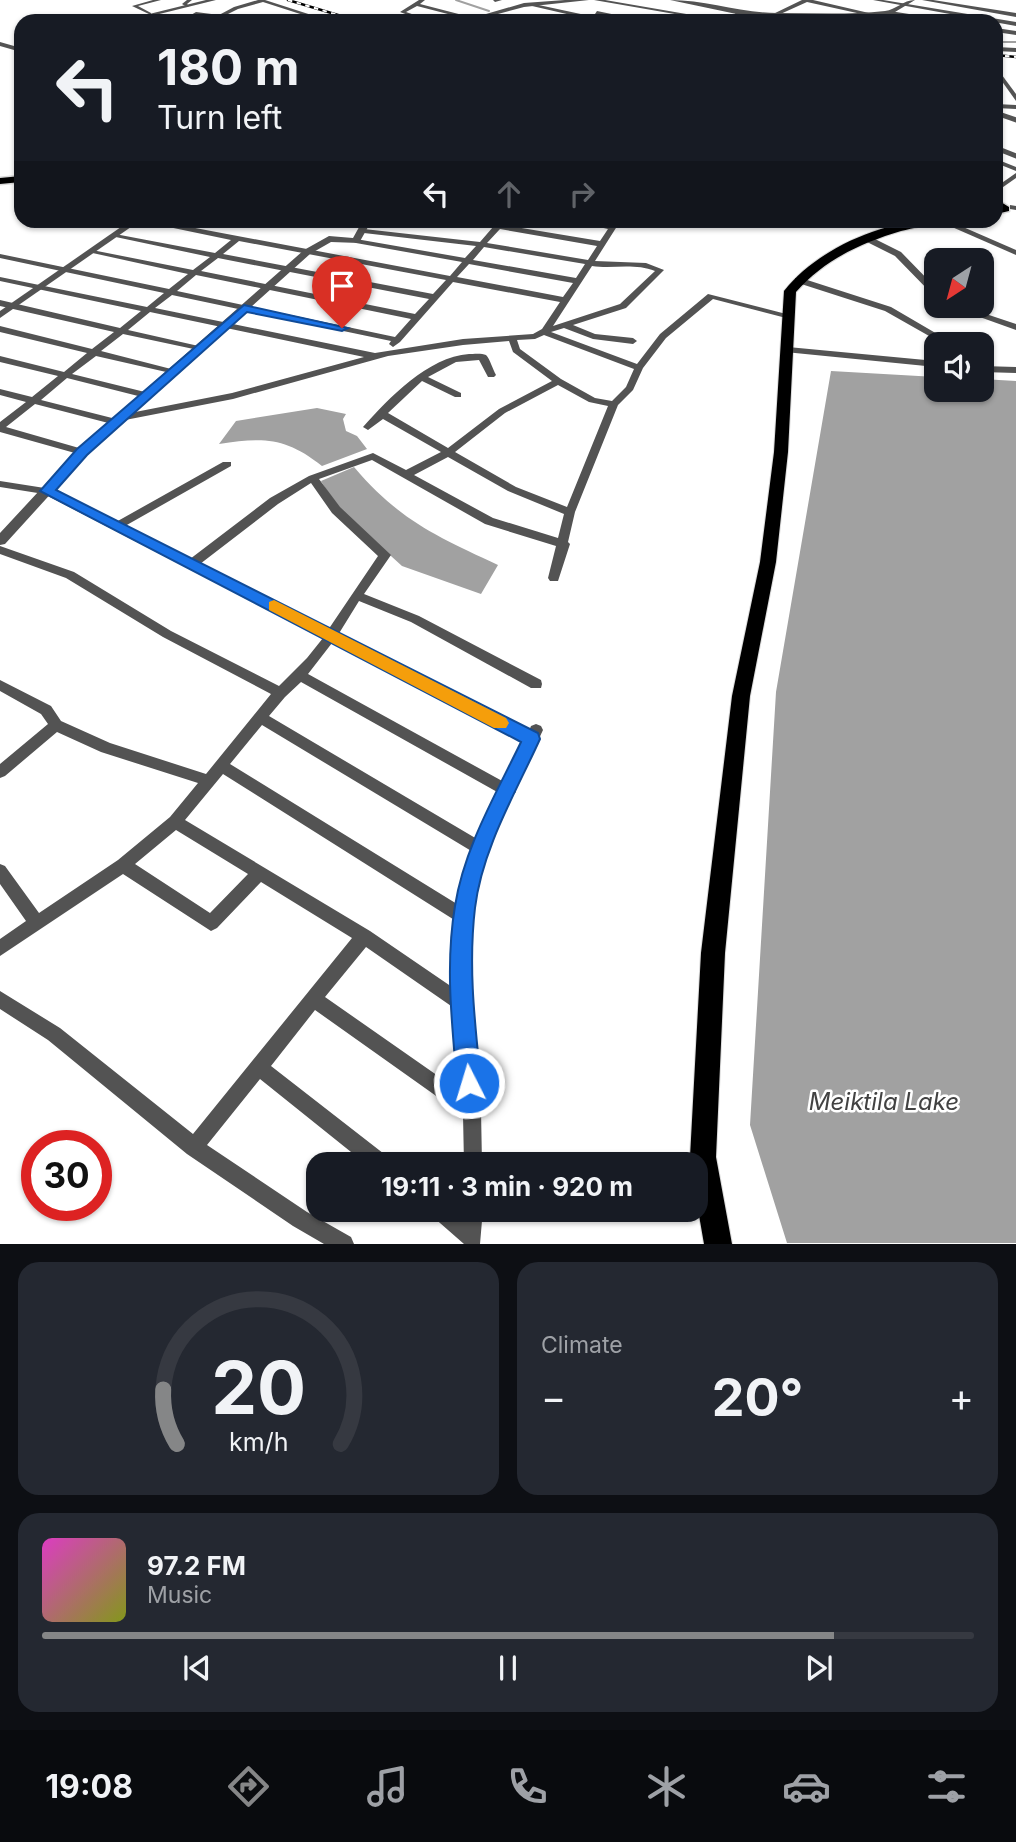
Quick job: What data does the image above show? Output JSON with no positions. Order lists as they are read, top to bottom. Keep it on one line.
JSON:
{"water":["Meiktila Lake"],"north":"bottom left","page":{"turn":["180 m","Turn left"],"limit":"30","trip":"19:11 · 3 min · 920 m","tile":"Climate","heat":["−","20°","+"],"song":["97.2 FM","Music"],"tabs":"19:08","gauge":["20","km/h"]}}
